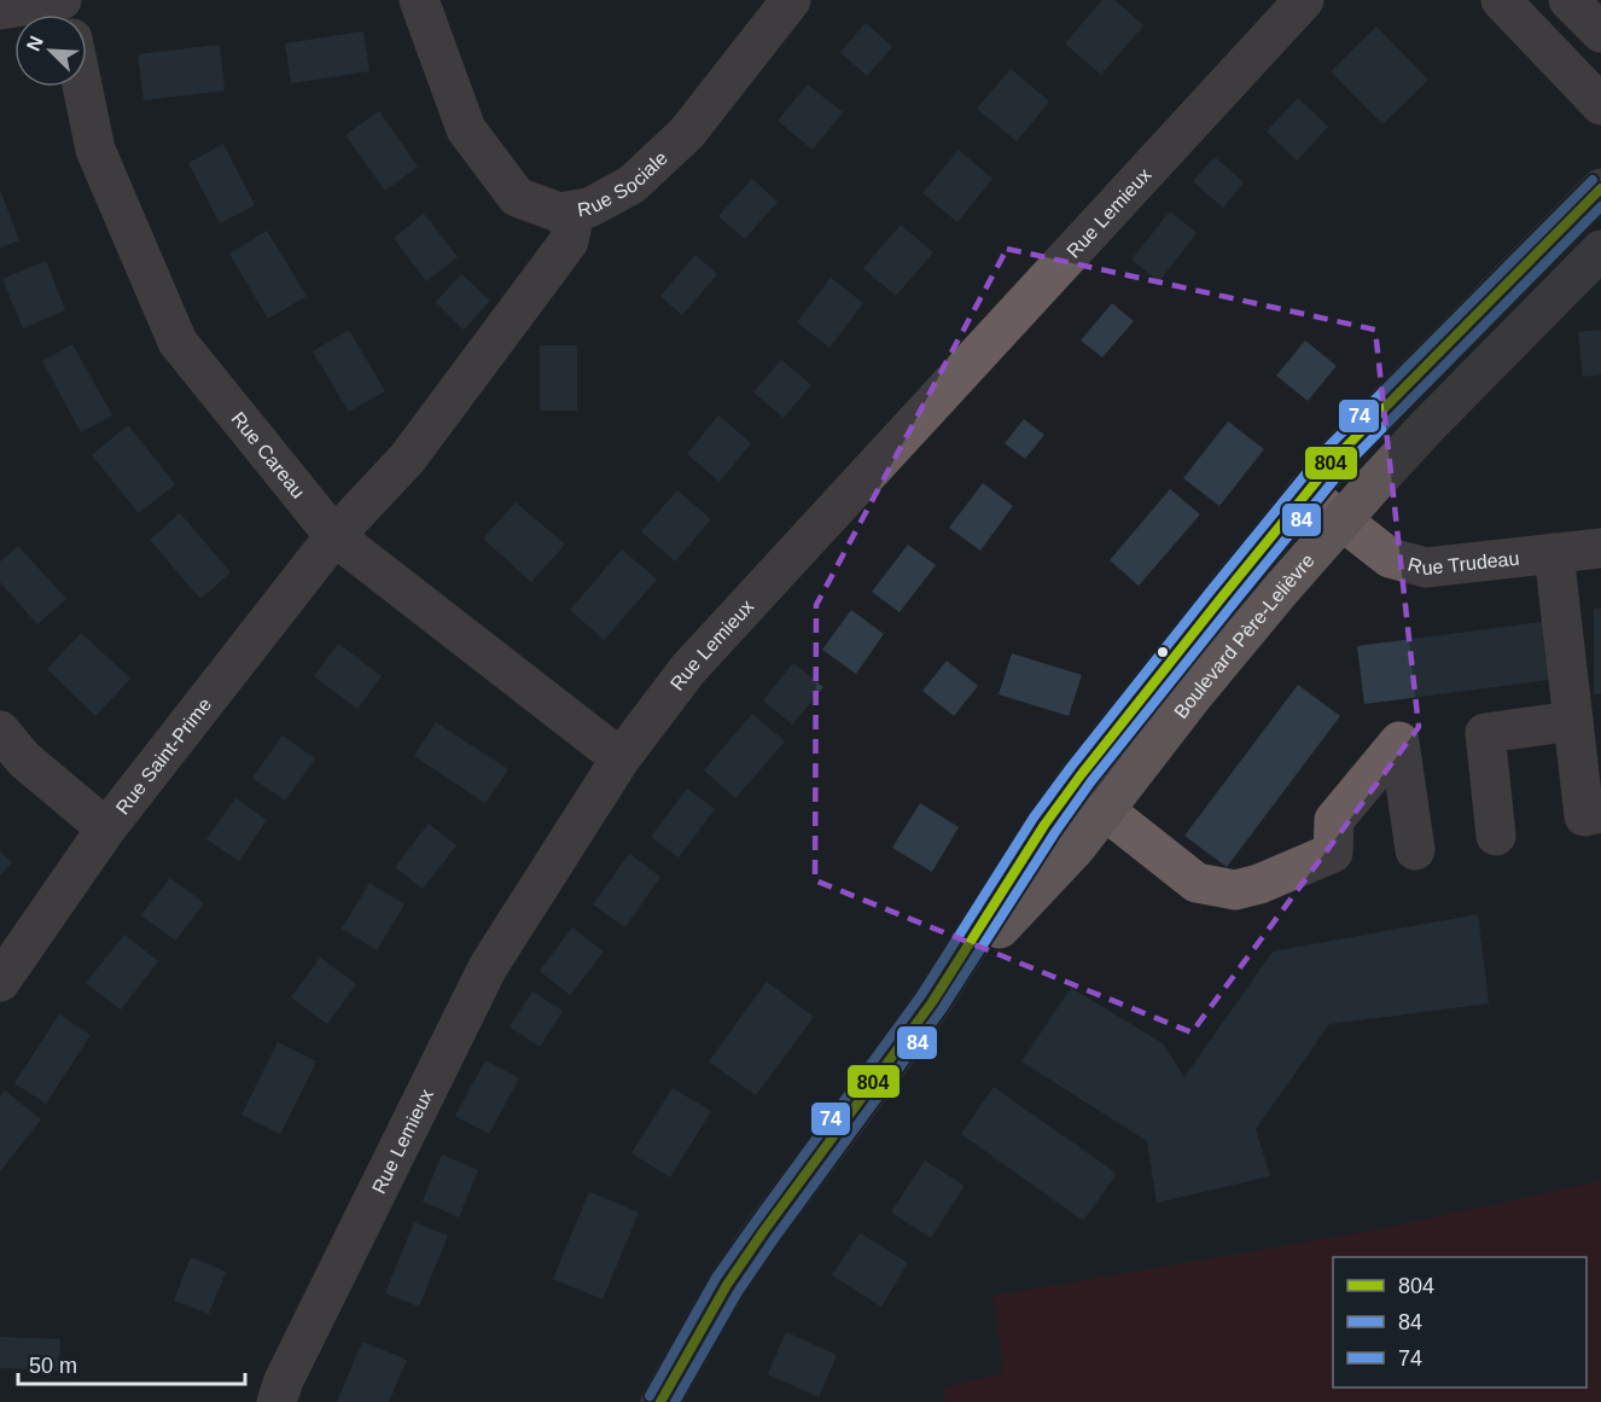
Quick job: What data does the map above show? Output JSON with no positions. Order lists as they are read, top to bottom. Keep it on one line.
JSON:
{"streets":{"main road":["Boulevard Père-Lelièvre"],"street":["Rue Sociale","Rue Lemieux","Rue Careau","Rue Trudeau","Rue Saint-Prime"]},"crossings":[["Rue Sociale","Rue Saint-Prime"],["Rue Lemieux","Rue Careau"],["Rue Careau","Rue Saint-Prime"],["Rue Trudeau","Boulevard Père-Lelièvre"]],"lines":["transit line 74","transit line 804","transit line 84"],"legend":["804","84","74"],"scale_bar":"50 m","north":"top left"}
